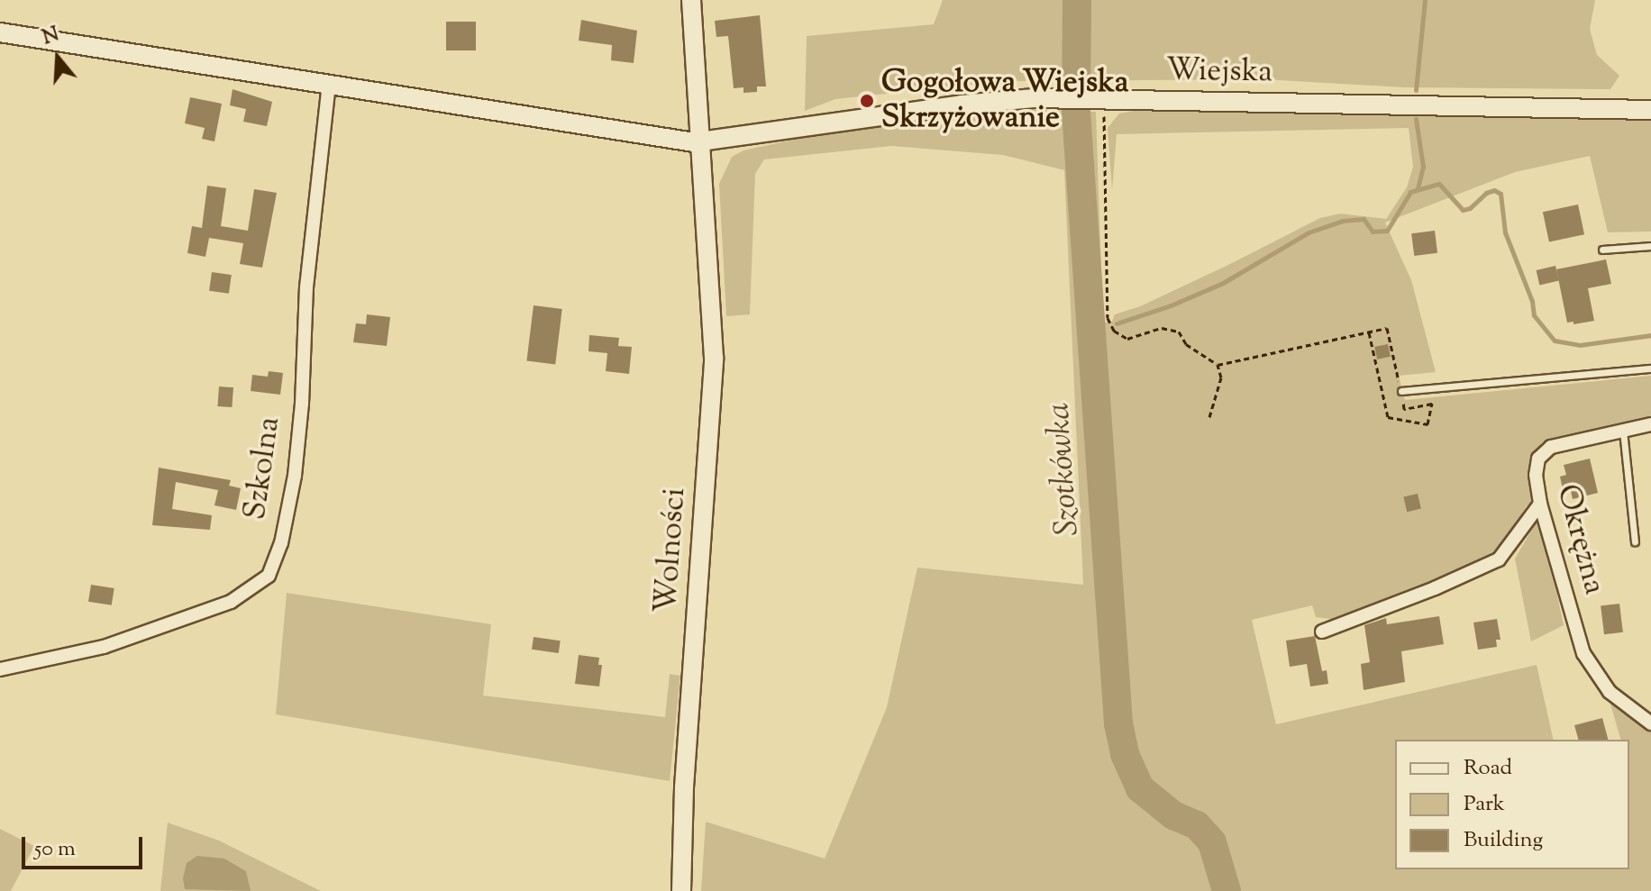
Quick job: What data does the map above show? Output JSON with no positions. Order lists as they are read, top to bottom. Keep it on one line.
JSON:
{"streets":{"street":["Wiejska","Szkolna","Okrężna","Wolności"]},"crossings":[["Wiejska","Szkolna"],["Wiejska","Wolności"]],"water":["Szotkówka"],"places":["Gogołowa Wiejska Skrzyżowanie"],"legend":["Road","Park","Building"],"scale_bar":"50 m","north":"top"}
